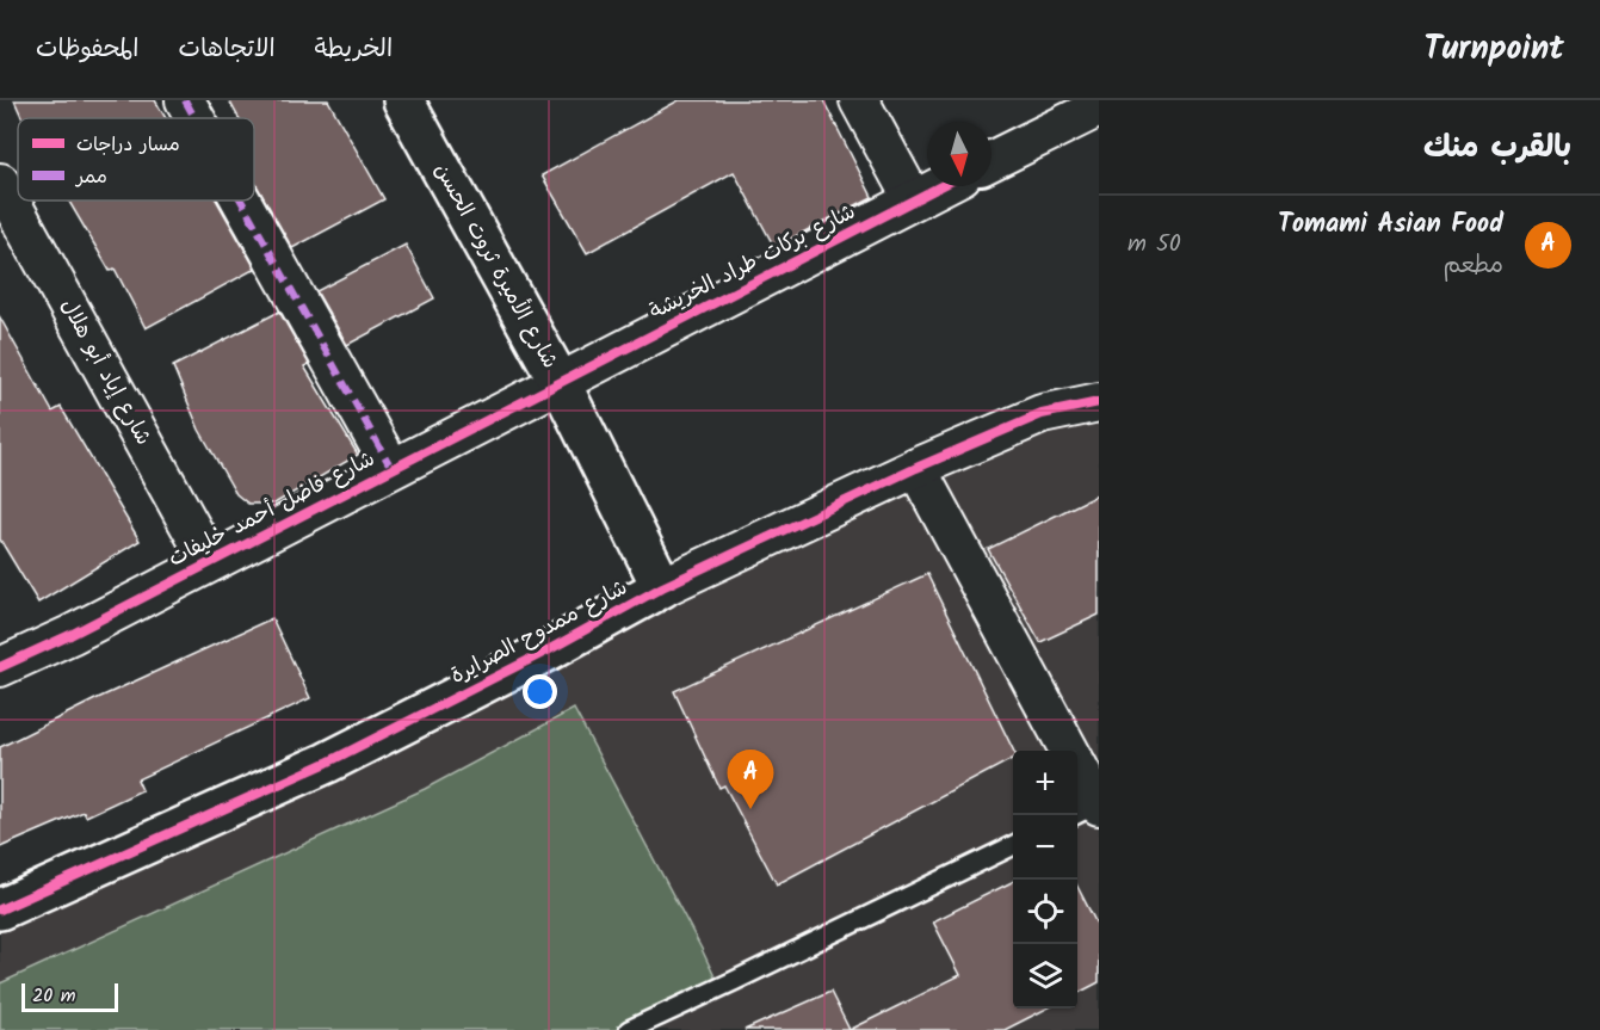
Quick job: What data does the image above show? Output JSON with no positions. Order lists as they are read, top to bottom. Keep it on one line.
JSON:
{"streets":{"street":["شارع بركات طراد الخريشة","شارع الأميرة ثروت الحسن","شارع إياد أبو هلال","شارع فاضل أحمد خليفات","شارع ممدوح الصرايرة"]},"crossings":[["شارع بركات طراد الخريشة","شارع الأميرة ثروت الحسن"],["شارع بركات طراد الخريشة","شارع فاضل أحمد خليفات"],["شارع الأميرة ثروت الحسن","شارع فاضل أحمد خليفات"],["شارع الأميرة ثروت الحسن","شارع ممدوح الصرايرة"],["شارع إياد أبو هلال","شارع فاضل أحمد خليفات"]],"legend":["مسار دراجات","ممر"],"scale_bar":"20 m","north":"bottom","page":{"header":"Turnpoint","nav":["الخريطة","الاتجاهات","المحفوظات"],"heading":"بالقرب منك","list":[{"mark":"A","name":"Tomami Asian Food","note":"مطعم","value":"50 m"}],"pins":"A","map_buttons":["+","−"],"scale":"20 m"}}
